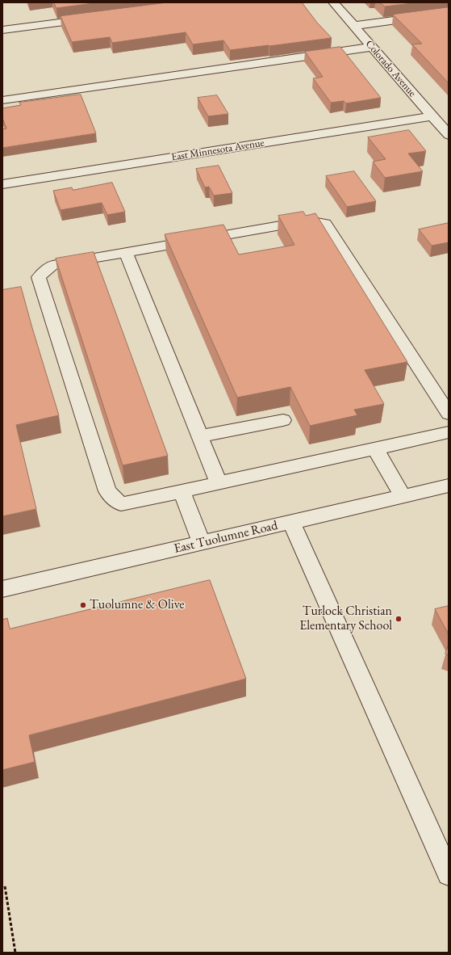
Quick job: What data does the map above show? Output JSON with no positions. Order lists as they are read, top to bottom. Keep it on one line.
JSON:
{"streets":{"street":["Colorado Avenue","East Minnesota Avenue","East Tuolumne Road"]},"crossings":[["Colorado Avenue","East Minnesota Avenue"]],"places":["Tuolumne & Olive","Turlock Christian Elementary School"]}
